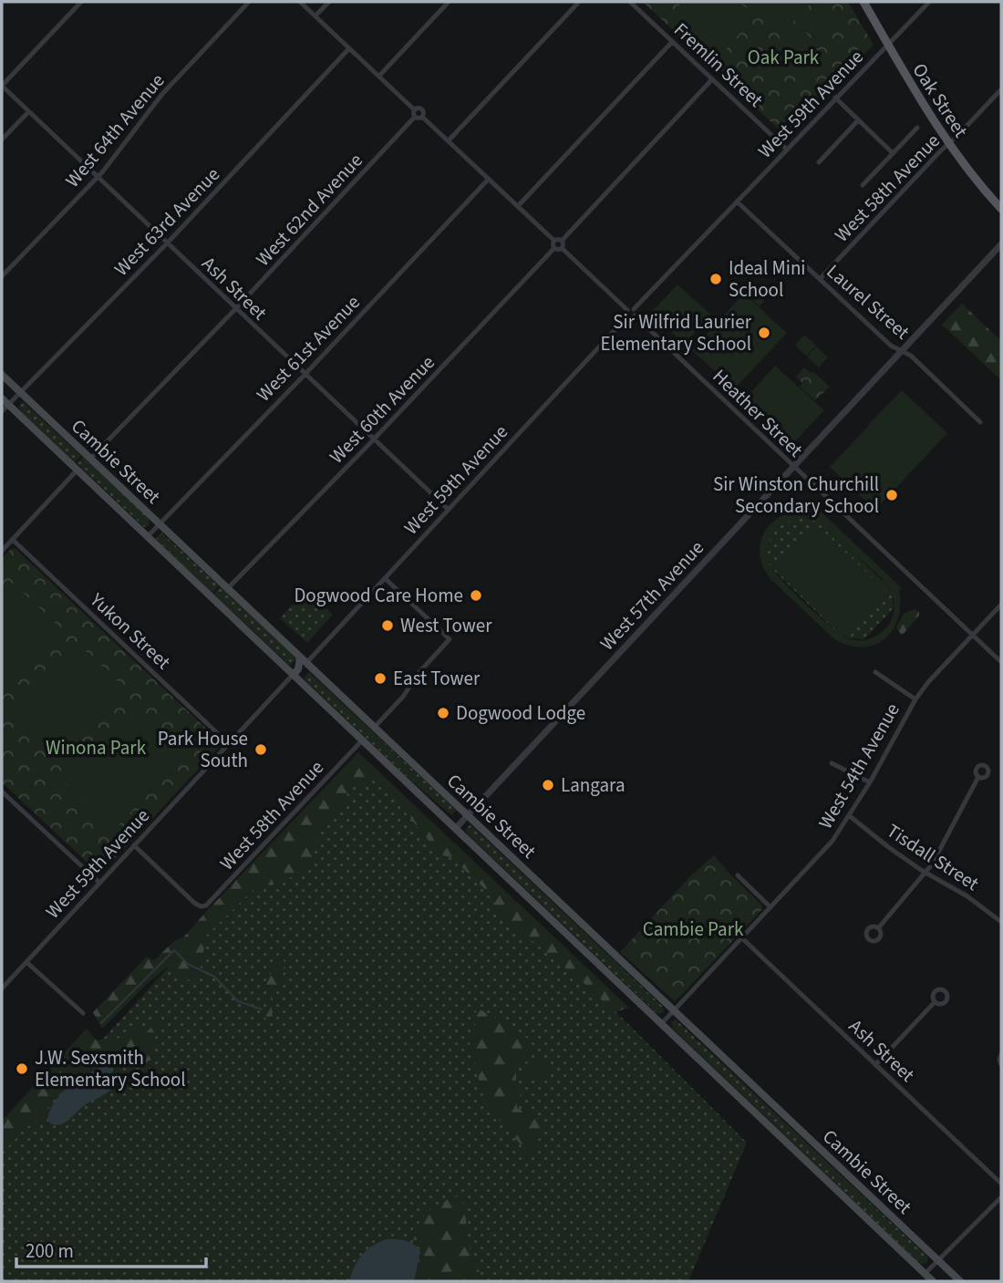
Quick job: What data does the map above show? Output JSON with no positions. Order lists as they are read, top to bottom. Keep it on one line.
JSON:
{"streets":{"main road":["Oak Street","Cambie Street"],"street":["Fremlin Street","West 59th Avenue","West 64th Avenue","West 58th Avenue","West 62nd Avenue","West 63rd Avenue","Ash Street","Laurel Street","West 61st Avenue","West 60th Avenue","Heather Street","West 57th Avenue","Yukon Street","West 54th Avenue","Tisdall Street"]},"crossings":[["Fremlin Street","West 59th Avenue"],["Oak Street","West 59th Avenue"],["Oak Street","West 58th Avenue"],["West 59th Avenue","West 58th Avenue"],["West 59th Avenue","Ash Street"],["West 59th Avenue","Laurel Street"],["West 59th Avenue","Heather Street"],["West 59th Avenue","Cambie Street"],["West 59th Avenue","Yukon Street"],["West 64th Avenue","Ash Street"],["West 58th Avenue","Laurel Street"],["West 58th Avenue","Cambie Street"],["West 62nd Avenue","Ash Street"],["West 62nd Avenue","Cambie Street"],["West 63rd Avenue","Ash Street"],["West 63rd Avenue","Cambie Street"],["Ash Street","West 61st Avenue"],["Ash Street","West 60th Avenue"],["Ash Street","West 54th Avenue"],["Laurel Street","West 57th Avenue"],["West 61st Avenue","Cambie Street"],["West 60th Avenue","Cambie Street"],["Heather Street","West 57th Avenue"],["Heather Street","West 54th Avenue"],["Cambie Street","West 57th Avenue"],["Cambie Street","West 54th Avenue"],["West 54th Avenue","Tisdall Street"]],"parks":["Oak Park","Winona Park","Cambie Park"],"places":["Ideal Mini School","Sir Wilfrid Laurier Elementary School","Sir Winston Churchill Secondary School","Dogwood Care Home","West Tower","East Tower","Dogwood Lodge","Park House South","Langara","J.W. Sexsmith Elementary School"],"scale_bar":"200 m"}
